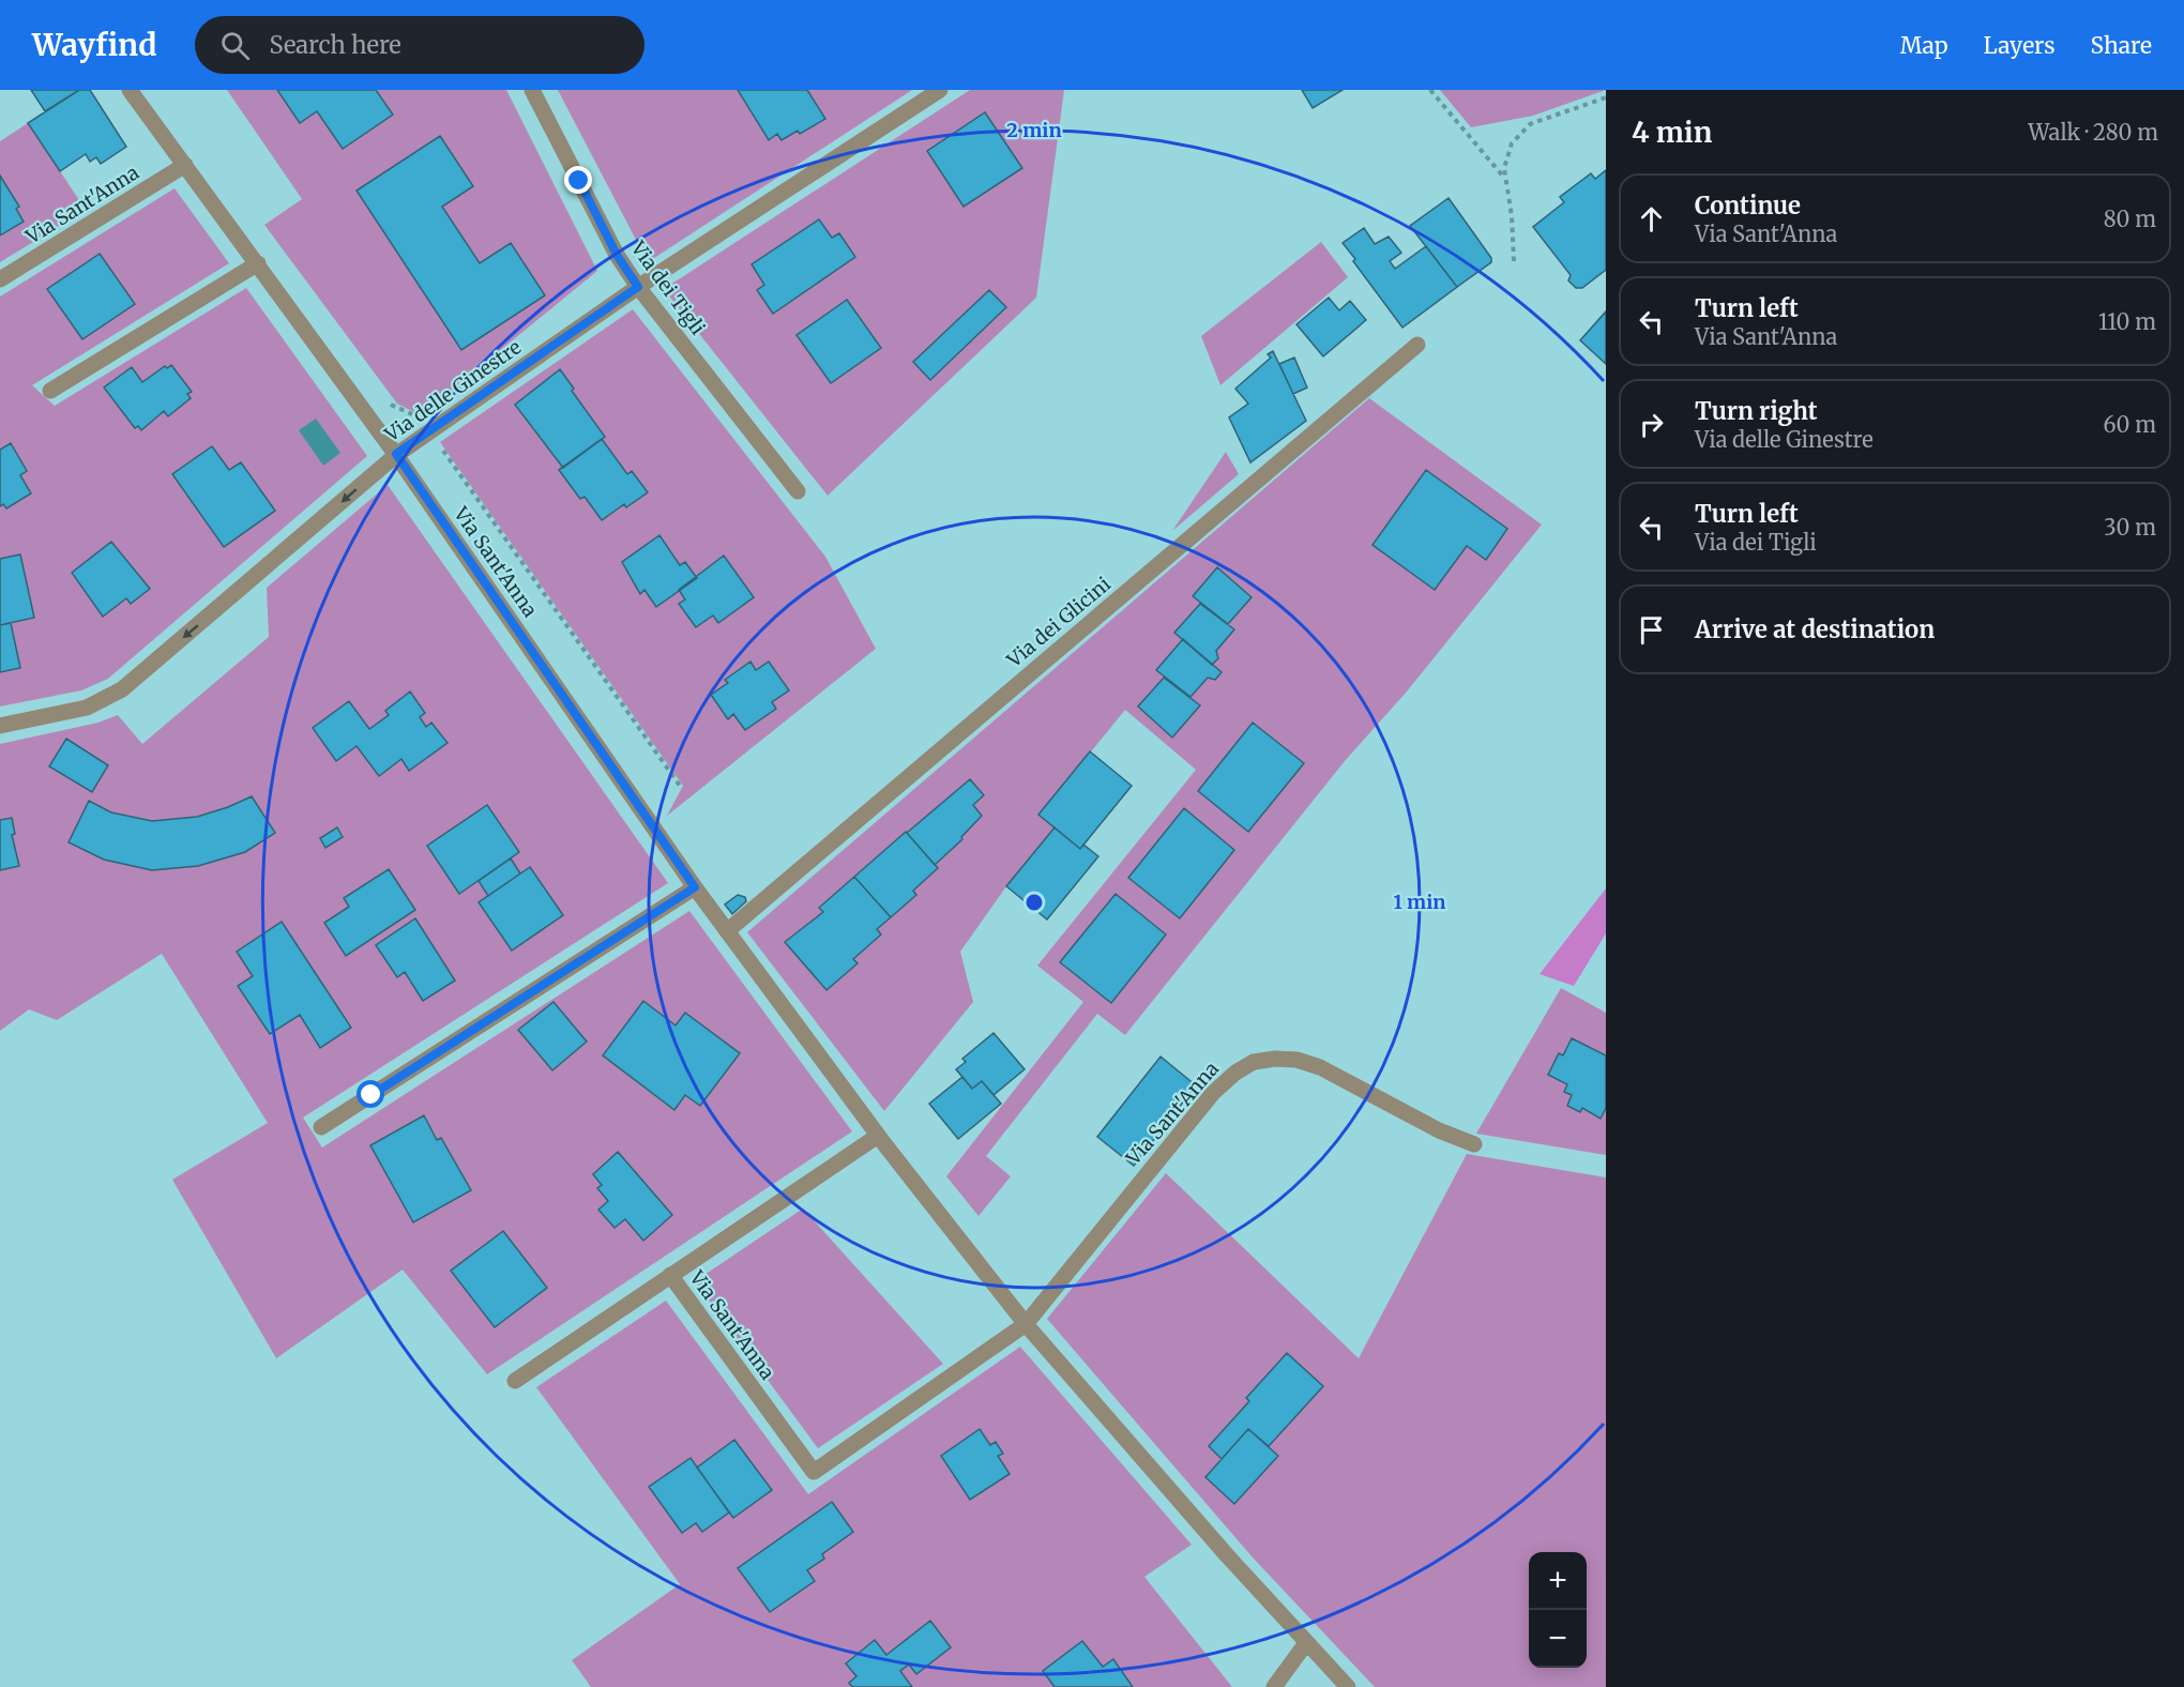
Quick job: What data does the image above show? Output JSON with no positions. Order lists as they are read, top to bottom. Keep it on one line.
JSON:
{"streets":{"street":["Via Sant'Anna","Via dei Tigli","Via delle Ginestre","Via dei Glicini"]},"crossings":[["Via Sant'Anna","Via delle Ginestre"],["Via Sant'Anna","Via dei Glicini"],["Via dei Tigli","Via delle Ginestre"]],"one_way":["Via delle Ginestre"],"page":{"header":"Wayfind","search":"Search here","nav":["Map","Layers","Share"],"heading":["4 min","Walk · 280 m"],"list":[["Continue","Via Sant'Anna","80 m"],["Turn left","Via Sant'Anna","110 m"],["Turn right","Via delle Ginestre","60 m"],["Turn left","Via dei Tigli","30 m"],"Arrive at destination"],"map_buttons":["+","−"]},"rings":["2 min","1 min"]}
